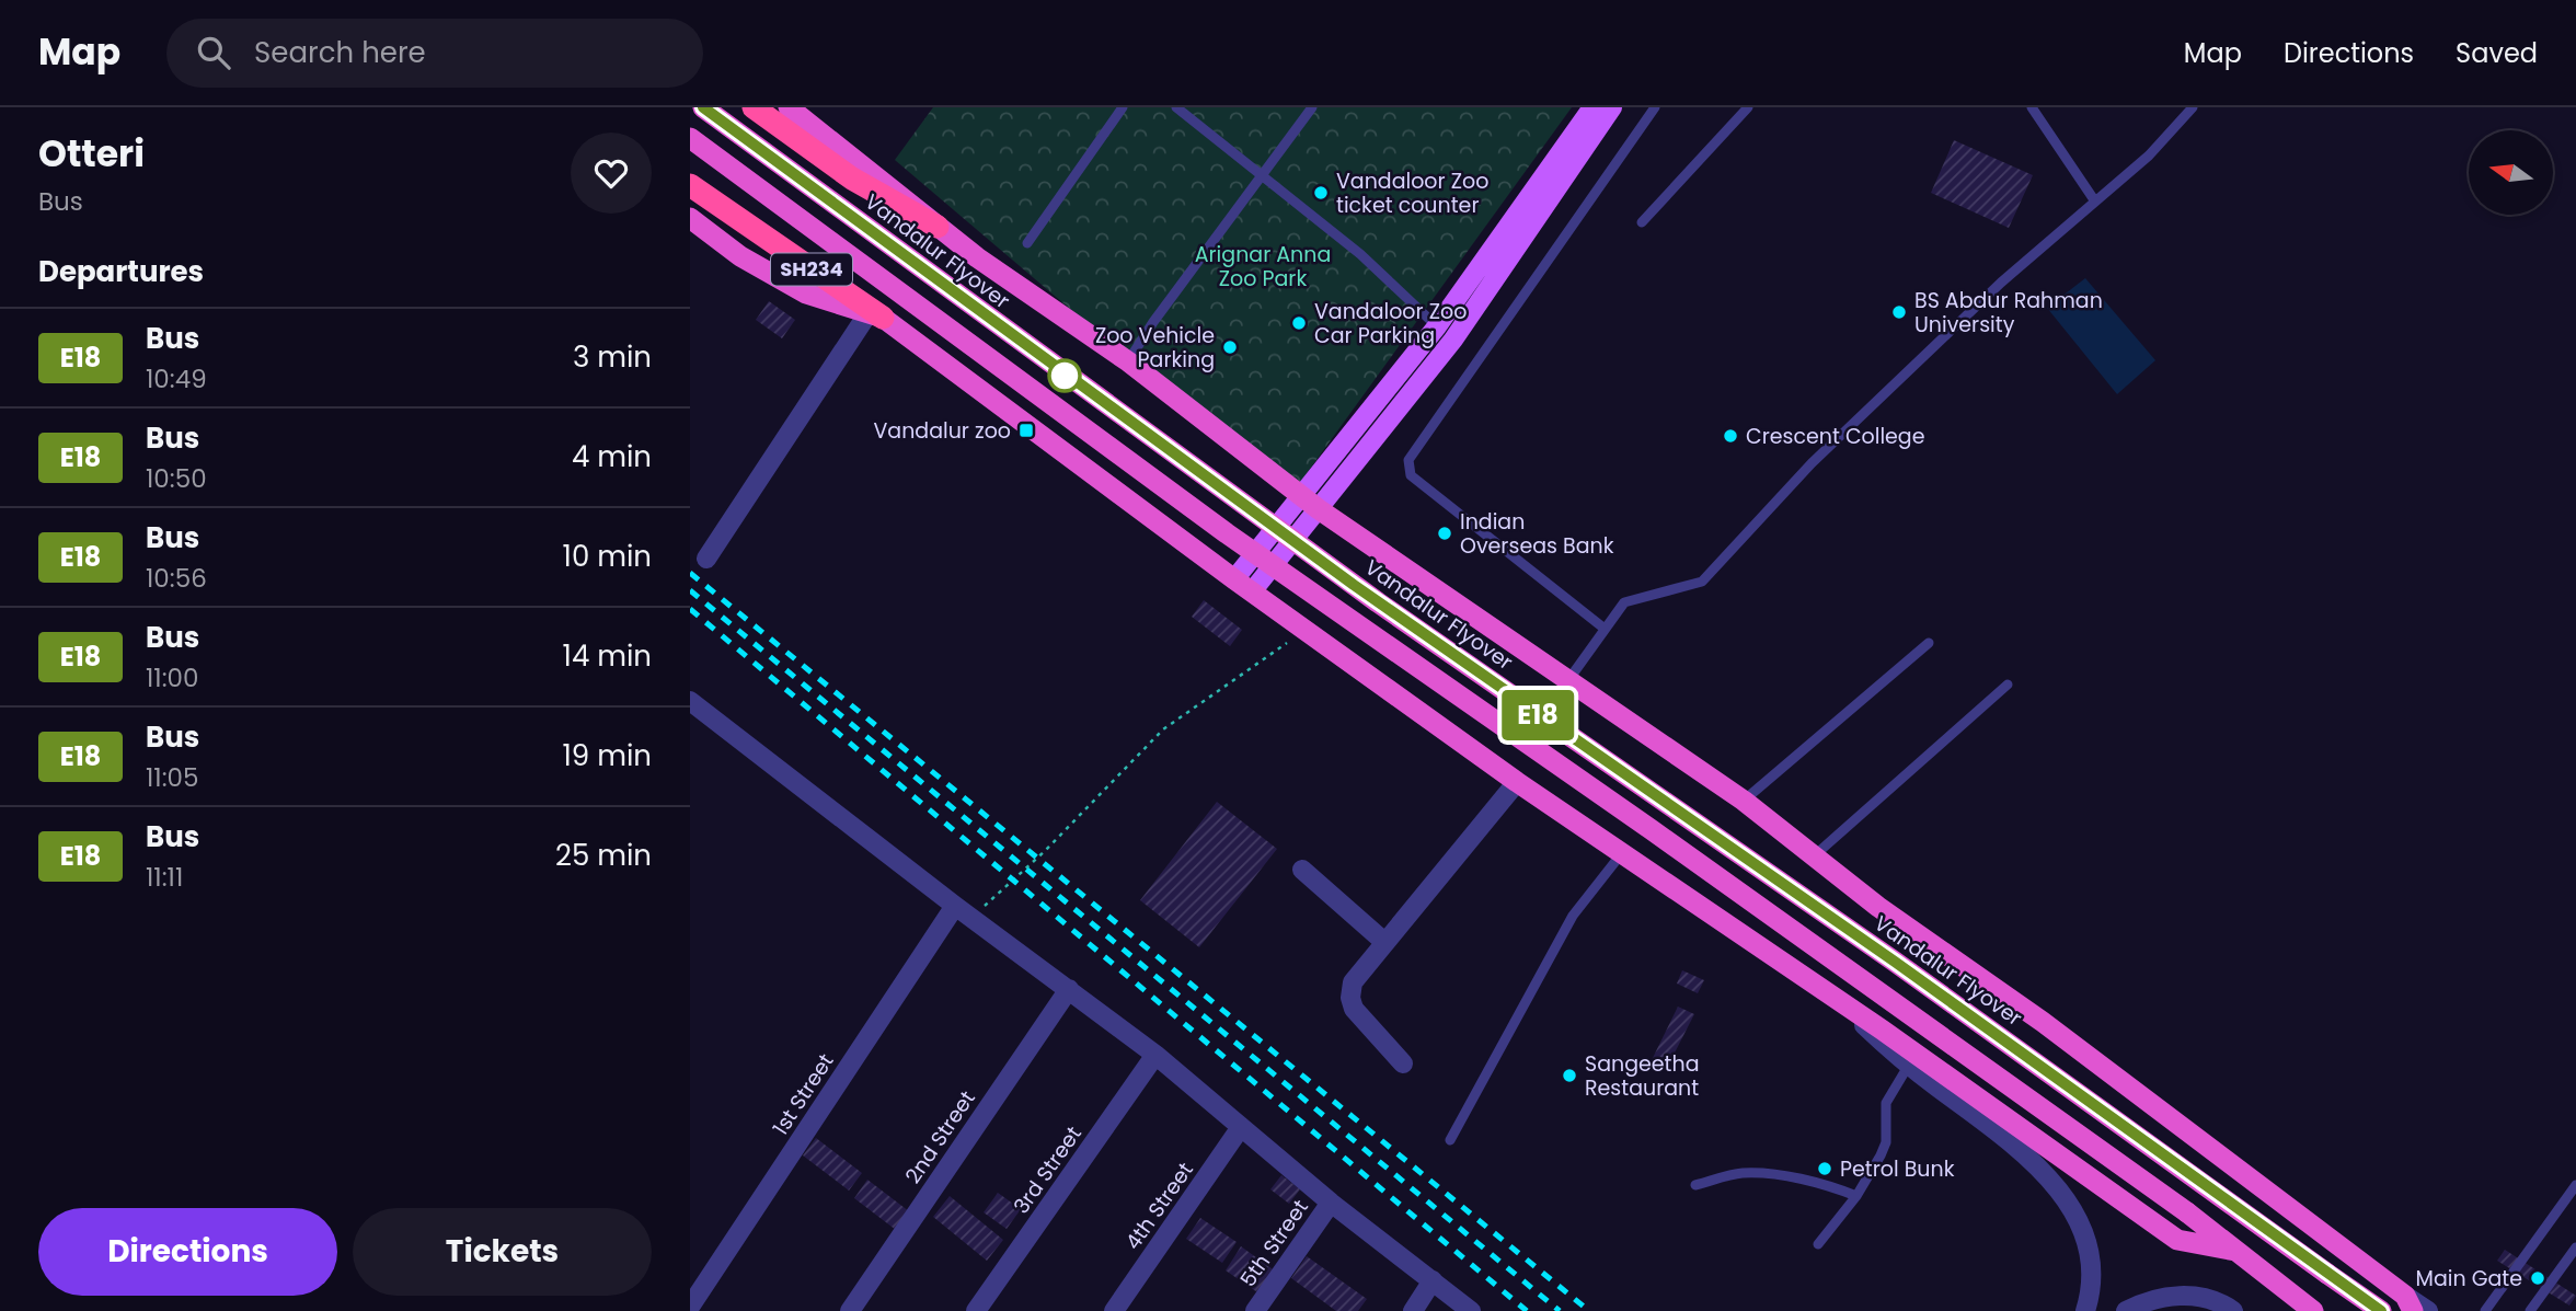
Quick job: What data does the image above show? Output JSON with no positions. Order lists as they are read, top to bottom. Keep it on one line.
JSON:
{"streets":{"highway":["Vandalur Flyover","SH234"],"street":["1st Street","2nd Street","3rd Street","4th Street","5th Street"]},"parks":["Arignar Anna Zoo Park"],"places":{"other":["Vandaloor Zoo ticket counter","BS Abdur Rahman University","Vandaloor Zoo Car Parking","Zoo Vehicle Parking","Crescent College","Indian Overseas Bank","Sangeetha Restaurant","Petrol Bunk","Main Gate"],"transit":["Vandalur zoo"]},"lines":["bus line E18"],"north":"left","page":{"header":"Map","search":"Search here","nav":["Map","Directions","Saved"],"heading":[["Otteri","Bus"],"Departures"],"on_map":"E18","list":[{"mark":"E18","name":"Bus","note":"10:49","value":"3 min"},{"mark":"E18","name":"Bus","note":"10:50","value":"4 min"},{"mark":"E18","name":"Bus","note":"10:56","value":"10 min"},{"mark":"E18","name":"Bus","note":"11:00","value":"14 min"},{"mark":"E18","name":"Bus","note":"11:05","value":"19 min"},{"mark":"E18","name":"Bus","note":"11:11","value":"25 min"}],"buttons":["Directions","Tickets"]}}
